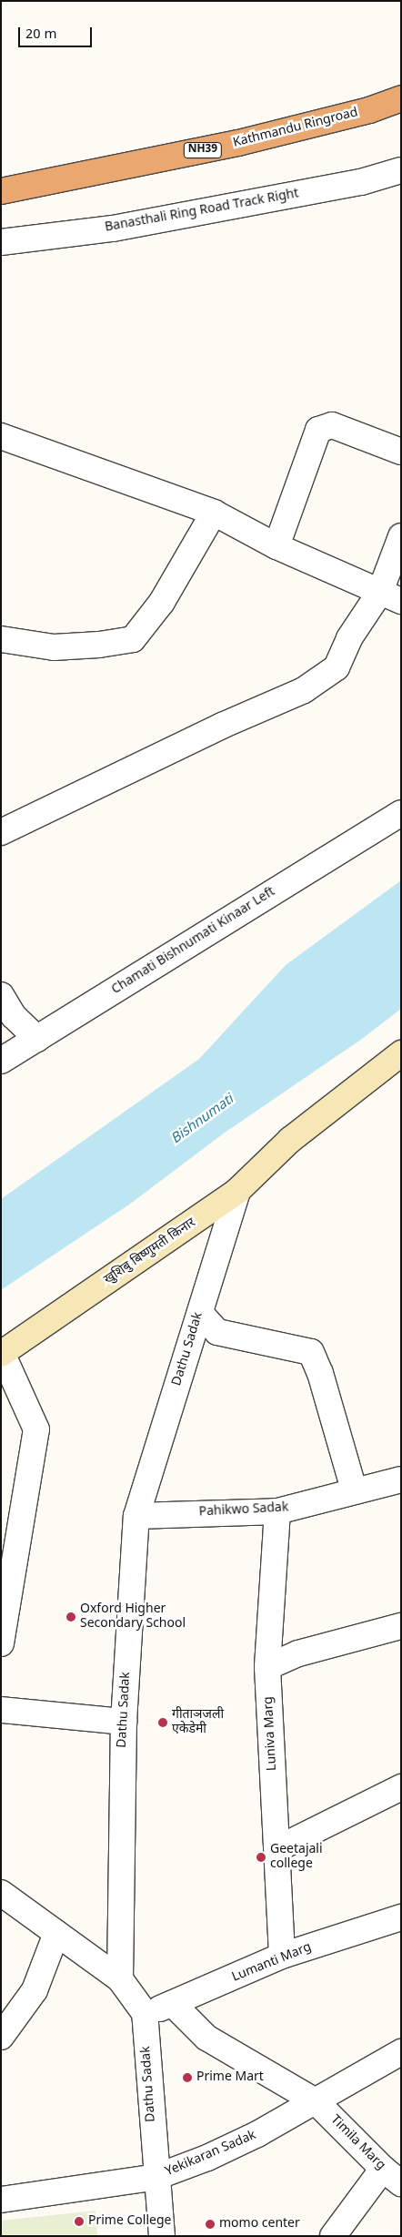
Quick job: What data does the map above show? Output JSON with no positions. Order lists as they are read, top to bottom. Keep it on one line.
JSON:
{"streets":{"highway":["Kathmandu Ringroad","NH39"],"main road":["खुशिबु बिष्णुमती किनार"],"street":["Banasthali Ring Road Track Right","Chamati Bishnumati Kinaar Left","Dathu Sadak","Pahikwo Sadak","Luniva Marg","Lumanti Marg","Timila Marg","Yekikaran Sadak"]},"crossings":[["खुशिबु बिष्णुमती किनार","Dathu Sadak"],["Dathu Sadak","Pahikwo Sadak"],["Dathu Sadak","Lumanti Marg"],["Dathu Sadak","Yekikaran Sadak"],["Pahikwo Sadak","Luniva Marg"],["Luniva Marg","Lumanti Marg"],["Lumanti Marg","Timila Marg"],["Timila Marg","Yekikaran Sadak"]],"water":["Bishnumati"],"places":["Oxford Higher Secondary School","गीताञ‍्जली एकेडेमी","Geetajali college","Prime Mart","Prime College","momo center"],"scale_bar":"20 m"}
